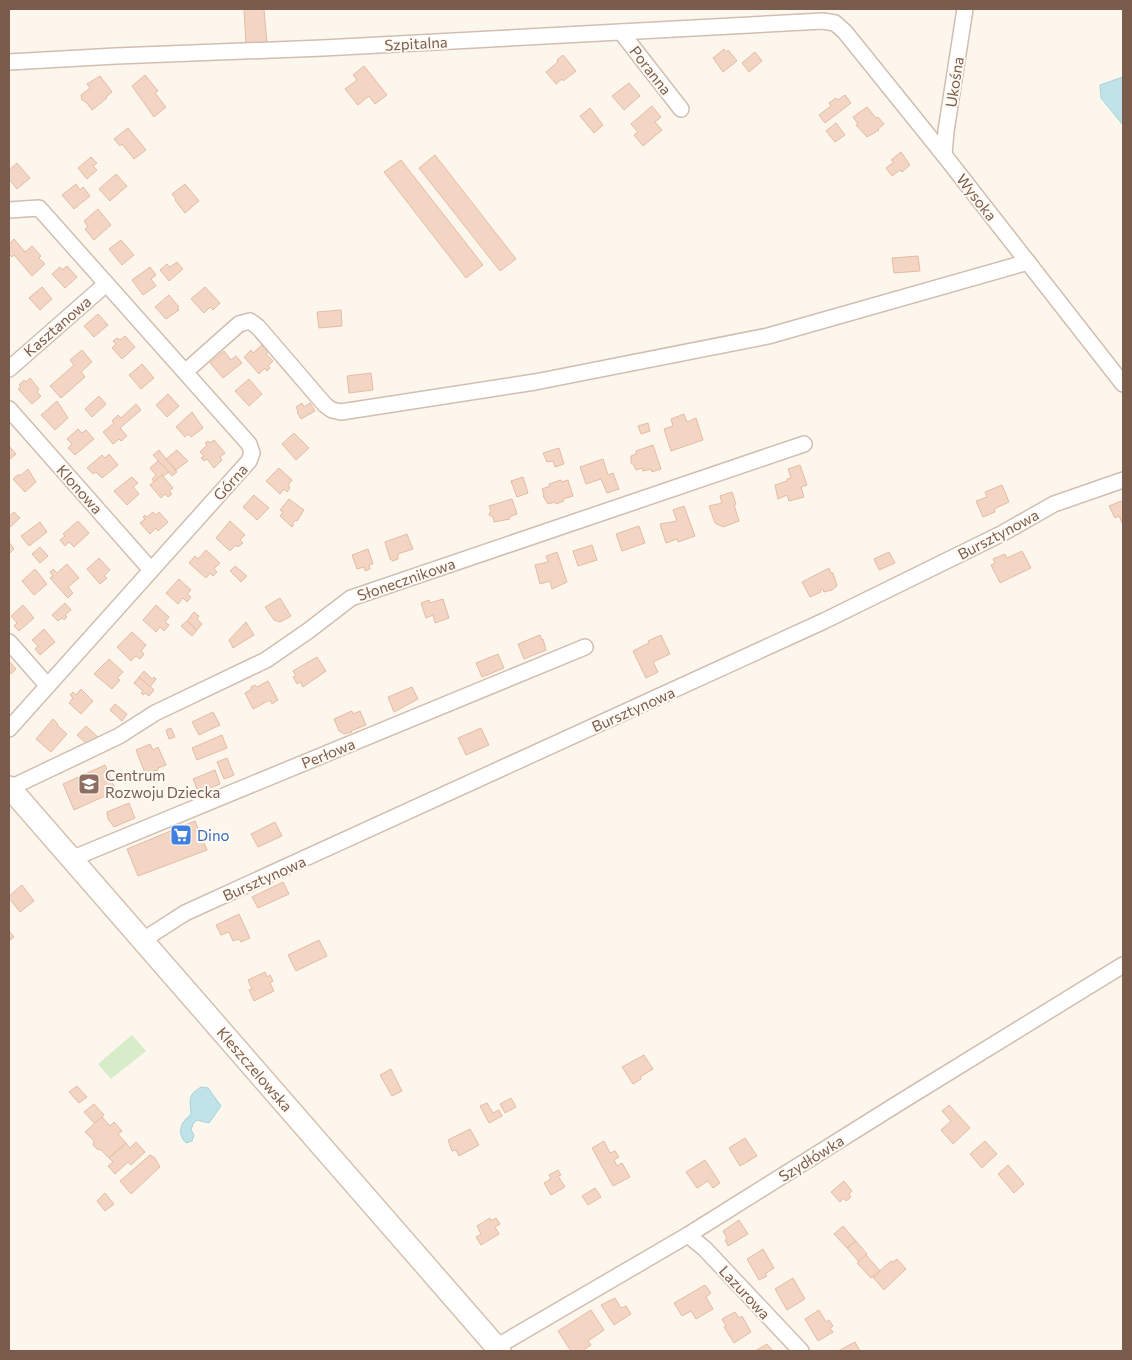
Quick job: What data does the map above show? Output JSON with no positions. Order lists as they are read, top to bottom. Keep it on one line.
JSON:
{"streets":{"main road":["Kleszczelowska"],"street":["Szpitalna","Poranna","Ukośna","Wysoka","Kasztanowa","Górna","Klonowa","Bursztynowa","Słonecznikowa","Perłowa","Szydłówka","Lazurowa"]},"crossings":[["Szpitalna","Poranna"],["Szpitalna","Wysoka"],["Ukośna","Wysoka"],["Kasztanowa","Górna"],["Górna","Klonowa"],["Bursztynowa","Kleszczelowska"],["Słonecznikowa","Kleszczelowska"],["Perłowa","Kleszczelowska"],["Kleszczelowska","Szydłówka"],["Szydłówka","Lazurowa"]],"places":{"school or university":["Centrum Rozwoju Dziecka"],"supermarket":["Dino"]}}
